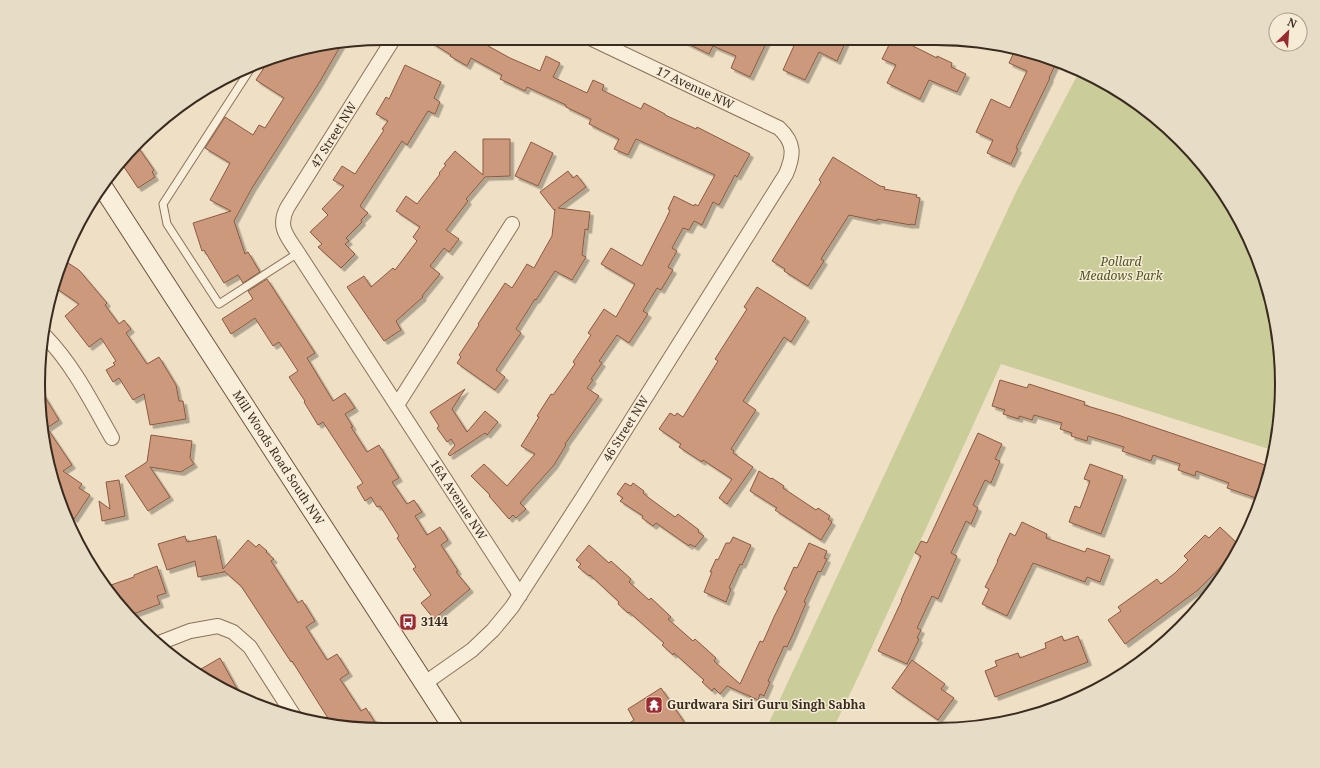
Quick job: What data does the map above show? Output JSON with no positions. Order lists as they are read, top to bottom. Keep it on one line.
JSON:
{"streets":{"street":["17 Avenue NW","47 Street NW","46 Street NW","Mill Woods Road South NW","16A Avenue NW"]},"crossings":[["17 Avenue NW","46 Street NW"],["47 Street NW","16A Avenue NW"],["46 Street NW","Mill Woods Road South NW"],["46 Street NW","16A Avenue NW"]],"parks":["Pollard Meadows Park"],"places":{"bus stop":["3144"],"temple":["Gurdwara Siri Guru Singh Sabha"]},"north":"top right"}
